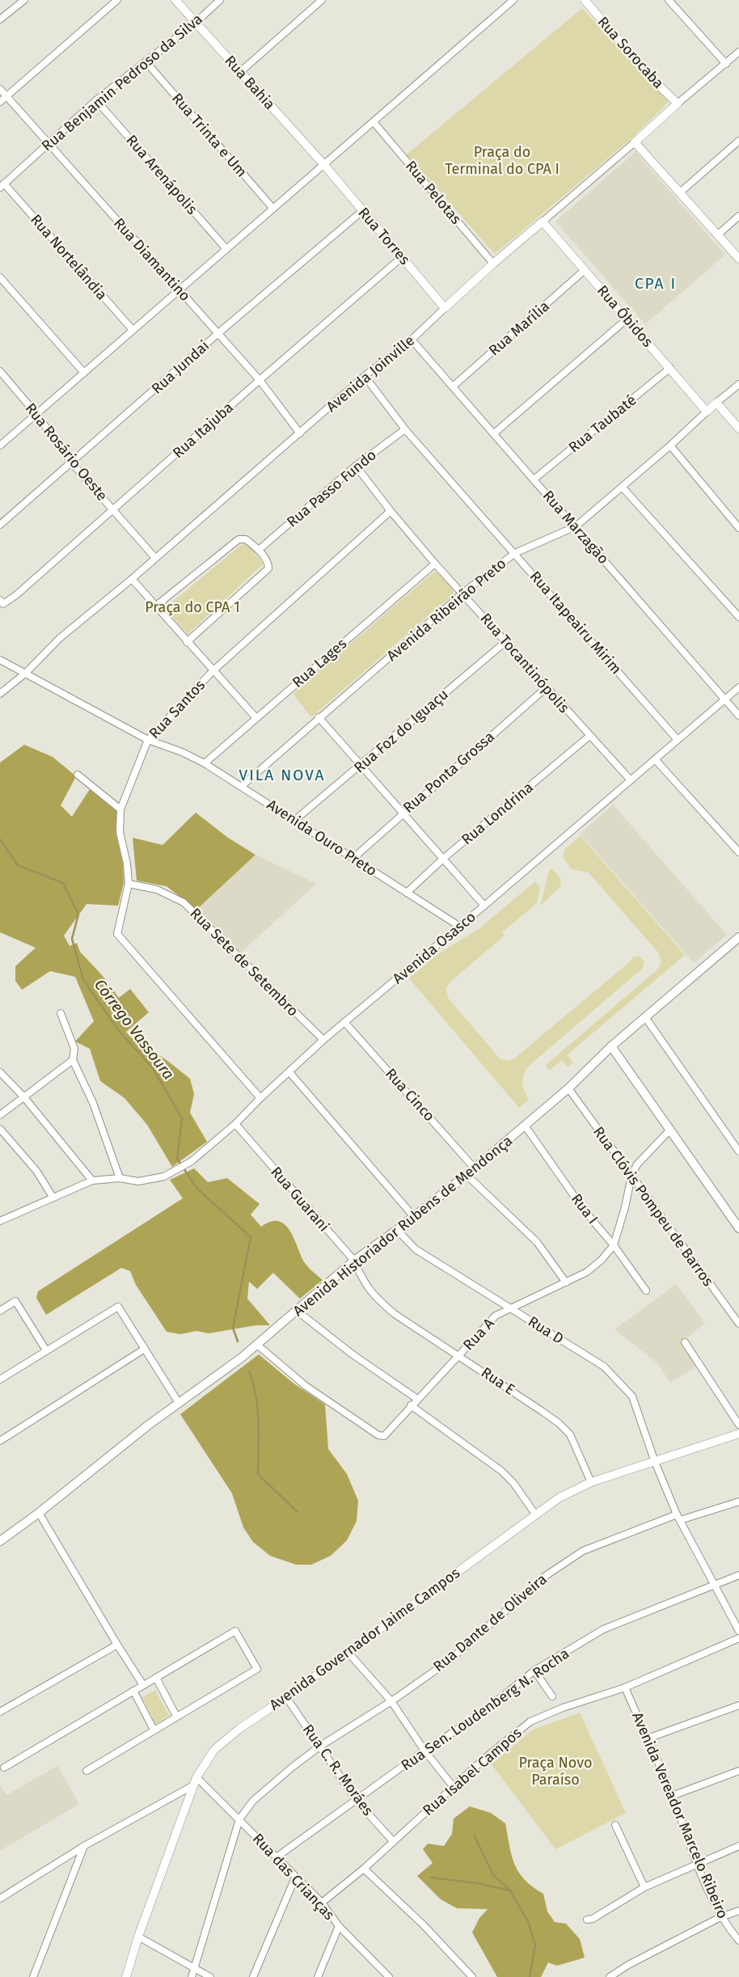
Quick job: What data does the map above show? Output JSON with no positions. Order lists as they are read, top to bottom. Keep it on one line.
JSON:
{"streets":{"main road":["Avenida Historiador Rubens de Mendonça"],"street":["Rua Sorocaba","Rua Benjamin Pedroso da Silva","Rua Bahia","Rua Trinta e Um","Rua Arenápolis","Rua Pelotas","Rua Torres","Rua Nortelândia","Rua Diamantino","Rua Óbidos","Rua Marília","Rua Jundai","Avenida Joinville","Rua Taubaté","Rua Itajuba","Rua Rosário Oeste","Rua Passo Fundo","Rua Marzagão","Avenida Ribeirão Preto","Rua Itapeairu Mirim","Rua Lages","Rua Tocantinópolis","Rua Santos","Rua Foz do Iguaçu","Rua Ponta Grossa","Rua Londrina","Avenida Ouro Preto","Avenida Osasco","Rua Sete de Setembro","Rua Cinco","Rua Guarani","Rua Clóvis Pompeu de Barros","Rua I","Rua D","Rua A","Rua E","Rua Dante de Oliveira","Avenida Governador Jaime Campos","Rua Sen. Loudenberg N. Rocha","Rua C. R. Moráes","Rua Isabel Campos","Avenida Vereador Marcelo Ribeiro","Rua das Crianças"]},"crossings":[["Rua Sorocaba","Avenida Joinville"],["Rua Benjamin Pedroso da Silva","Rua Bahia"],["Rua Benjamin Pedroso da Silva","Rua Trinta e Um"],["Rua Benjamin Pedroso da Silva","Rua Arenápolis"],["Rua Benjamin Pedroso da Silva","Rua Nortelândia"],["Rua Benjamin Pedroso da Silva","Rua Diamantino"],["Rua Bahia","Rua Torres"],["Rua Pelotas","Avenida Joinville"],["Rua Torres","Rua Jundai"],["Rua Torres","Avenida Joinville"],["Rua Torres","Rua Itajuba"],["Rua Diamantino","Rua Jundai"],["Rua Diamantino","Avenida Joinville"],["Rua Diamantino","Rua Itajuba"],["Rua Óbidos","Rua Marília"],["Rua Óbidos","Avenida Joinville"],["Rua Óbidos","Rua Taubaté"],["Rua Óbidos","Avenida Ribeirão Preto"],["Rua Marília","Rua Marzagão"],["Rua Jundai","Rua Rosário Oeste"],["Avenida Joinville","Rua Rosário Oeste"],["Avenida Joinville","Rua Marzagão"],["Avenida Joinville","Rua Itapeairu Mirim"],["Avenida Joinville","Avenida Ouro Preto"],["Rua Taubaté","Rua Marzagão"],["Rua Itajuba","Rua Rosário Oeste"],["Rua Passo Fundo","Rua Itapeairu Mirim"],["Rua Passo Fundo","Rua Tocantinópolis"],["Rua Marzagão","Avenida Ribeirão Preto"],["Rua Marzagão","Avenida Osasco"],["Avenida Ribeirão Preto","Rua Itapeairu Mirim"],["Avenida Ribeirão Preto","Rua Tocantinópolis"],["Avenida Ribeirão Preto","Avenida Ouro Preto"],["Rua Itapeairu Mirim","Avenida Osasco"],["Rua Lages","Rua Tocantinópolis"],["Rua Lages","Avenida Ouro Preto"],["Rua Tocantinópolis","Rua Santos"],["Rua Tocantinópolis","Rua Foz do Iguaçu"],["Rua Tocantinópolis","Rua Ponta Grossa"],["Rua Tocantinópolis","Rua Londrina"],["Rua Tocantinópolis","Avenida Osasco"],["Rua Santos","Avenida Ouro Preto"],["Rua Santos","Avenida Osasco"],["Rua Santos","Rua Sete de Setembro"],["Rua Foz do Iguaçu","Avenida Ouro Preto"],["Rua Ponta Grossa","Avenida Ouro Preto"],["Rua Londrina","Avenida Ouro Preto"],["Avenida Ouro Preto","Avenida Osasco"],["Avenida Osasco","Rua Sete de Setembro"],["Avenida Osasco","Rua Cinco"],["Avenida Osasco","Rua Guarani"],["Rua Cinco","Avenida Historiador Rubens de Mendonça"],["Rua Guarani","Avenida Historiador Rubens de Mendonça"],["Rua Guarani","Rua E"],["Rua Clóvis Pompeu de Barros","Avenida Historiador Rubens de Mendonça"],["Rua Clóvis Pompeu de Barros","Rua A"],["Rua I","Avenida Historiador Rubens de Mendonça"],["Rua I","Rua A"],["Avenida Historiador Rubens de Mendonça","Rua D"],["Avenida Historiador Rubens de Mendonça","Rua A"],["Rua D","Rua A"],["Rua D","Rua Dante de Oliveira"],["Rua D","Avenida Governador Jaime Campos"],["Rua D","Rua Sen. Loudenberg N. Rocha"],["Rua A","Rua E"],["Rua E","Avenida Governador Jaime Campos"],["Rua Dante de Oliveira","Rua C. R. Moráes"],["Rua Dante de Oliveira","Rua das Crianças"],["Avenida Governador Jaime Campos","Rua C. R. Moráes"],["Avenida Governador Jaime Campos","Rua das Crianças"],["Rua Sen. Loudenberg N. Rocha","Rua C. R. Moráes"],["Rua Sen. Loudenberg N. Rocha","Rua das Crianças"],["Rua C. R. Moráes","Rua Isabel Campos"],["Rua Isabel Campos","Avenida Vereador Marcelo Ribeiro"],["Rua Isabel Campos","Rua das Crianças"]],"districts":["CPA I","VILA NOVA"],"water":["Córrego Vassoura"],"parks":["Praça do Terminal do CPA I","Praça do CPA 1","Praça Novo Paraíso"]}
